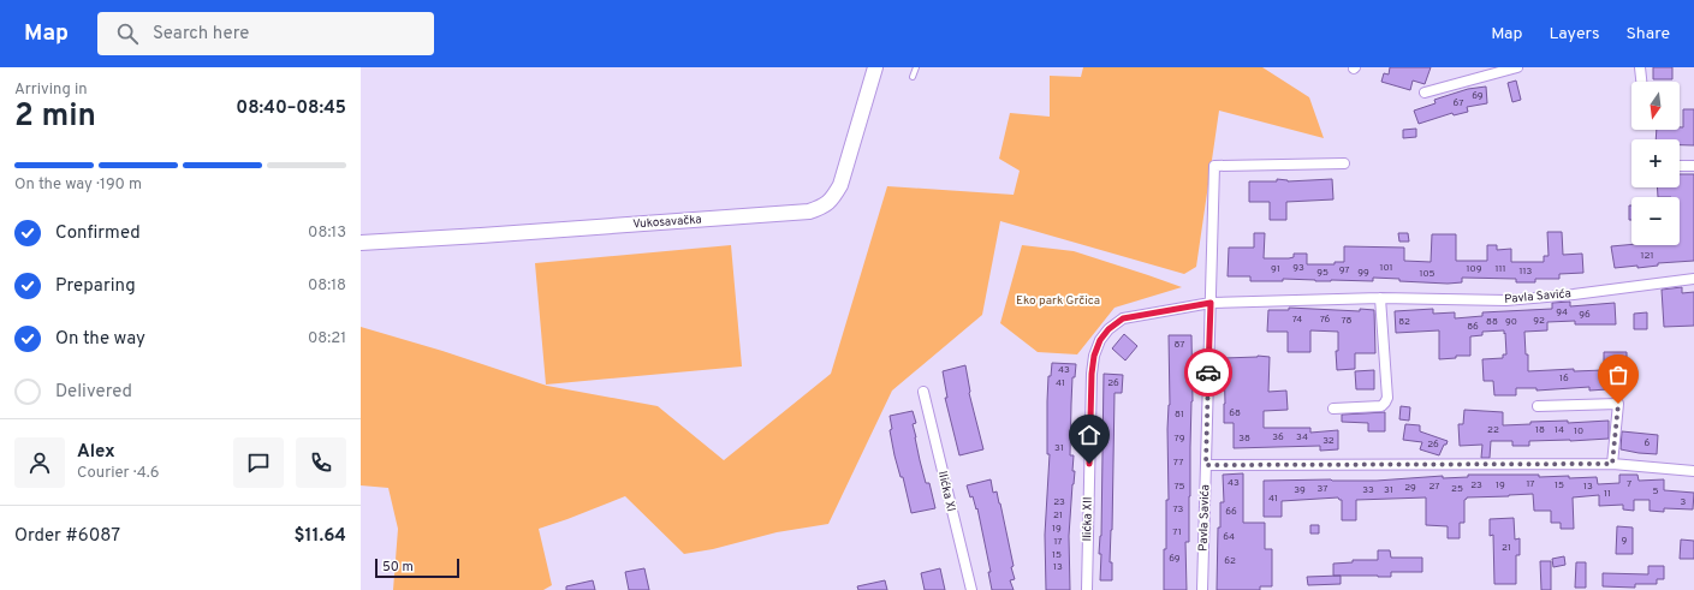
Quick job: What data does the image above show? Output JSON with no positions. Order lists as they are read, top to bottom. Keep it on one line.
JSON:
{"streets":{"street":["Vukosavačka","Pavla Savića","Ilićka XI","Ilićka XII"]},"crossings":[["Pavla Savića","Ilićka XII"]],"parks":["Eko park Grčica"],"house_numbers":["69","67","121","93","101","91","109","111","97","113","95","99","105","94","96","74","76","78","92","82","88","90","86","87","43","16","41","26","68","81","22","18","14","10","36","34","79","38","32","6","26","31","77","43","17","7","23","19","15","75","27","13","29","37","25","39","33","31","5","11","41","23","3","73","66","21","19","71","64","9","17","21","15","69","62","13"],"scale_bar":"50 m","north":"bottom","page":{"header":"Map","search":"Search here","nav":["Map","Layers","Share"],"heading":["2 min","Arriving in","08:40–08:45"],"panel":["Alex","Courier · 4.6","Order #6087","$11.64"],"map_buttons":["+","−"],"bar":"On the way · 190 m","list":[["Confirmed","08:13"],["Preparing","08:18"],["On the way","08:21"],"Delivered"],"scale":"50 m"}}
